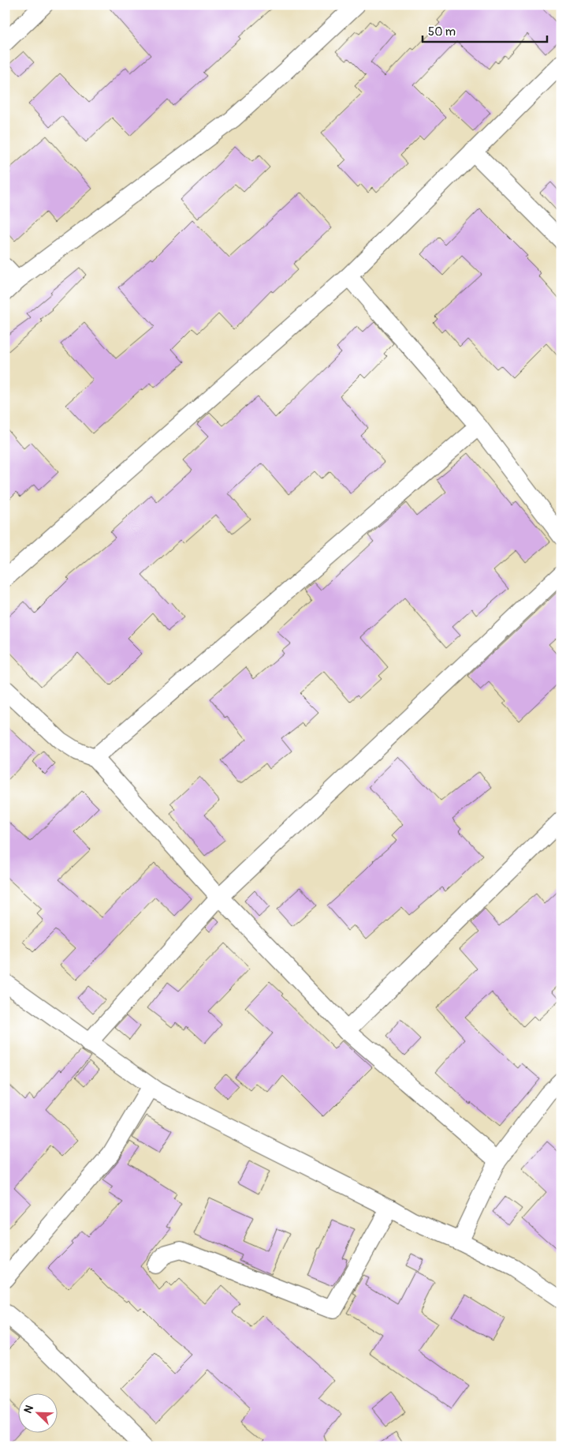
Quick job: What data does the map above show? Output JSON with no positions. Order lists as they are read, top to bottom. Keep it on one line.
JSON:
{"scale_bar":"50 m","north":"top left"}
